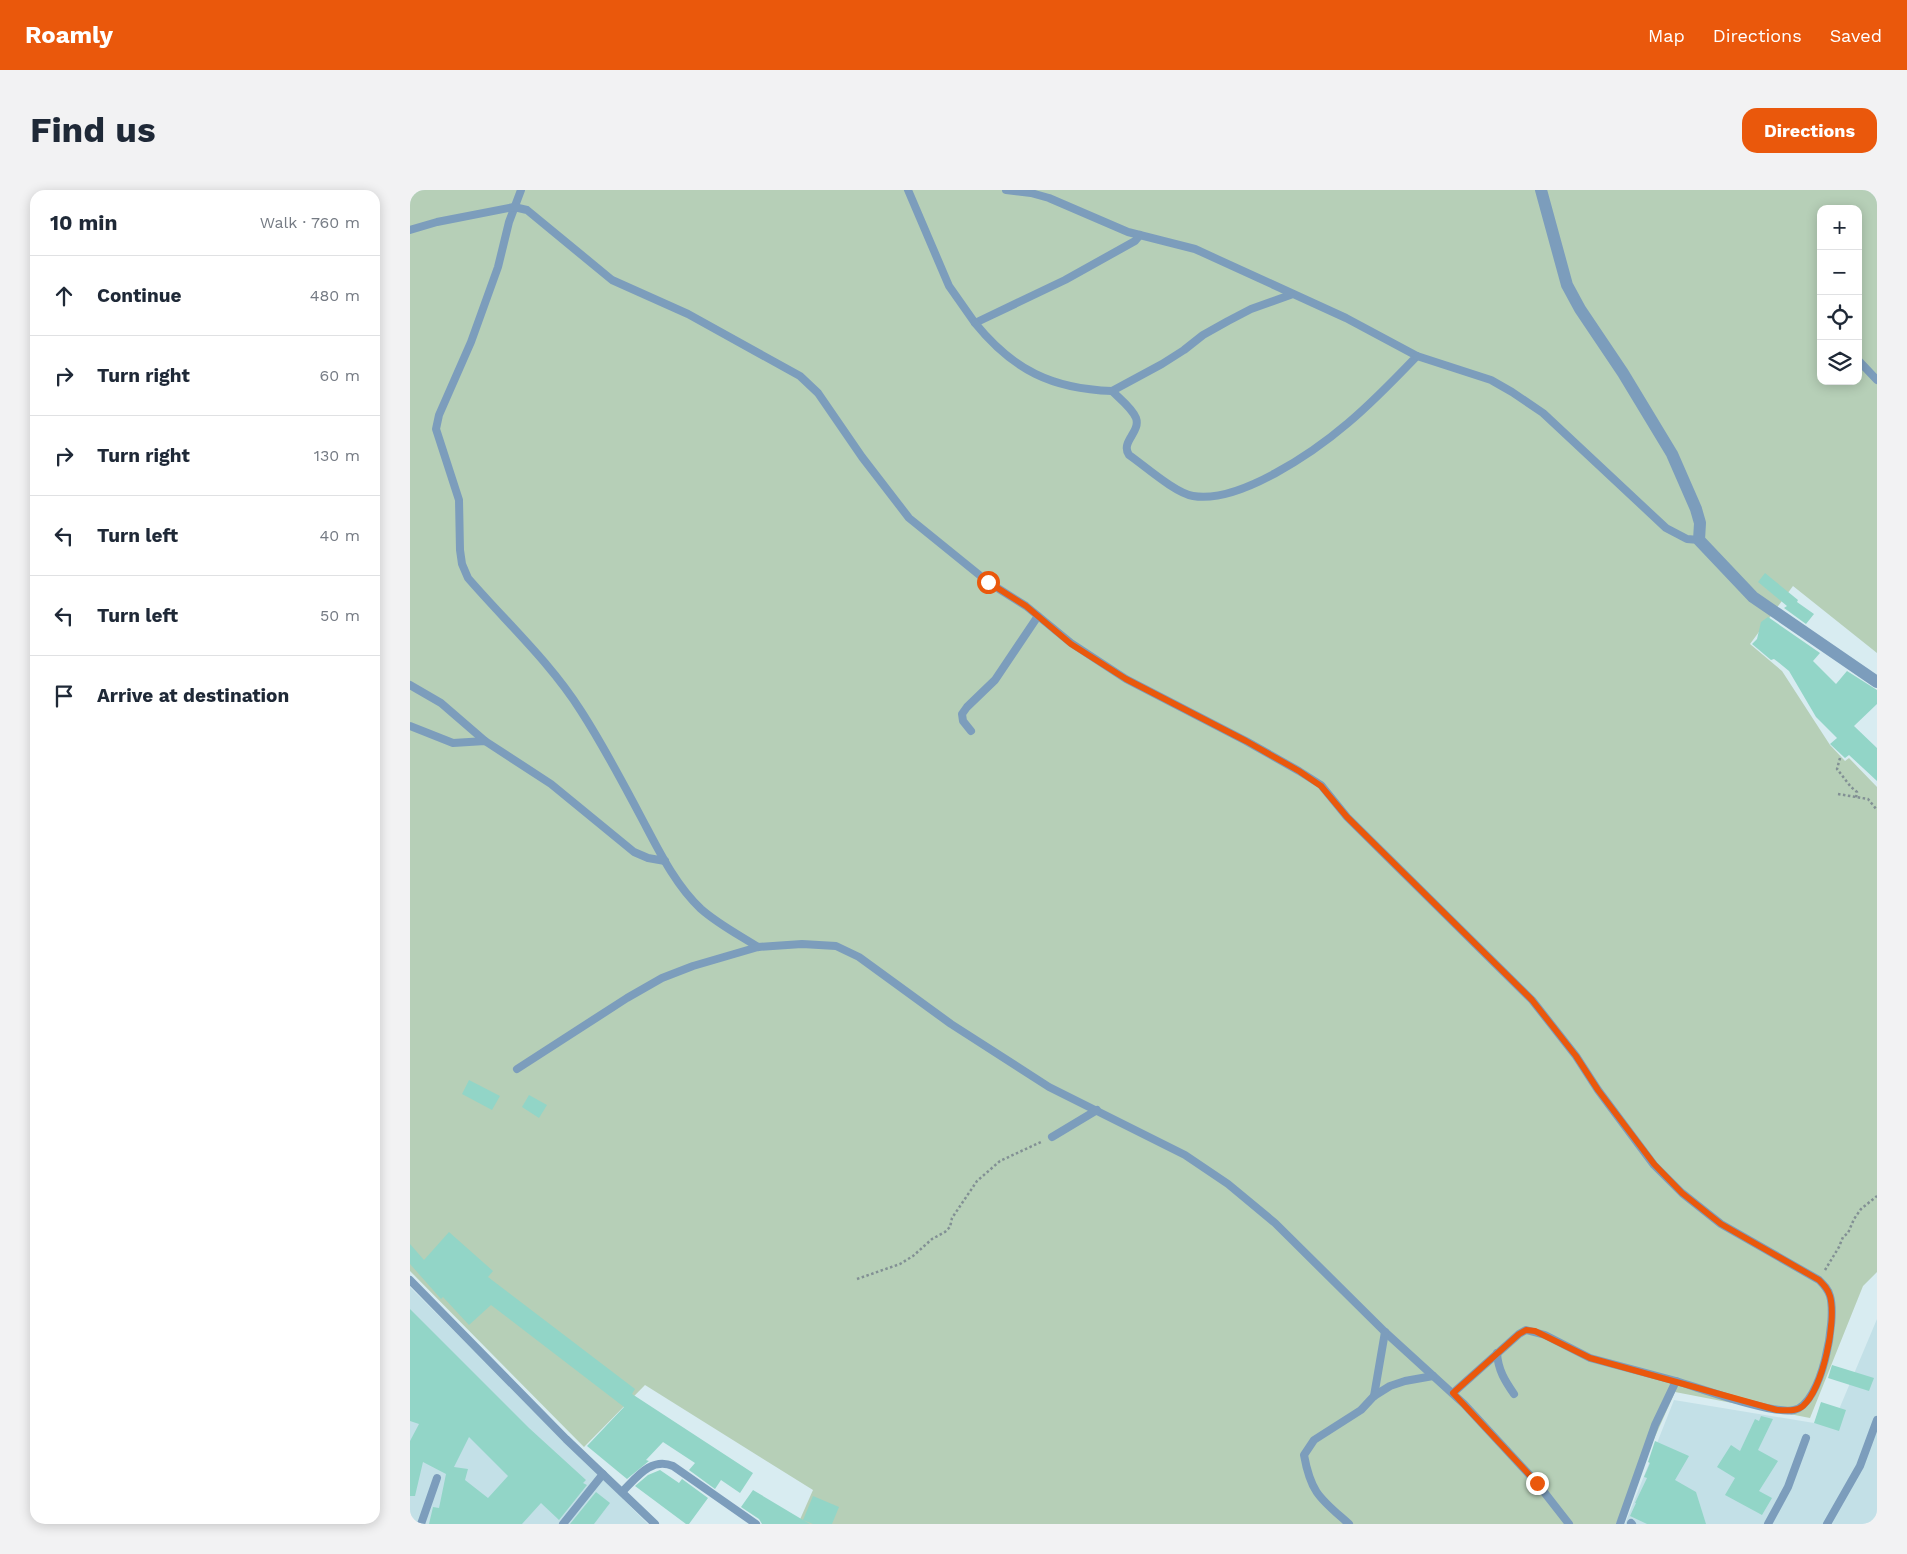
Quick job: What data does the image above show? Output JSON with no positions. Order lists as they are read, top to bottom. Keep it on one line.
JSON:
{"page":{"header":"Roamly","nav":["Map","Directions","Saved"],"buttons":"Directions","title":"Find us","heading":["10 min","Walk · 760 m"],"map_buttons":["+","−"],"list":[["Continue","480 m"],["Turn right","60 m"],["Turn right","130 m"],["Turn left","40 m"],["Turn left","50 m"],"Arrive at destination"]}}
